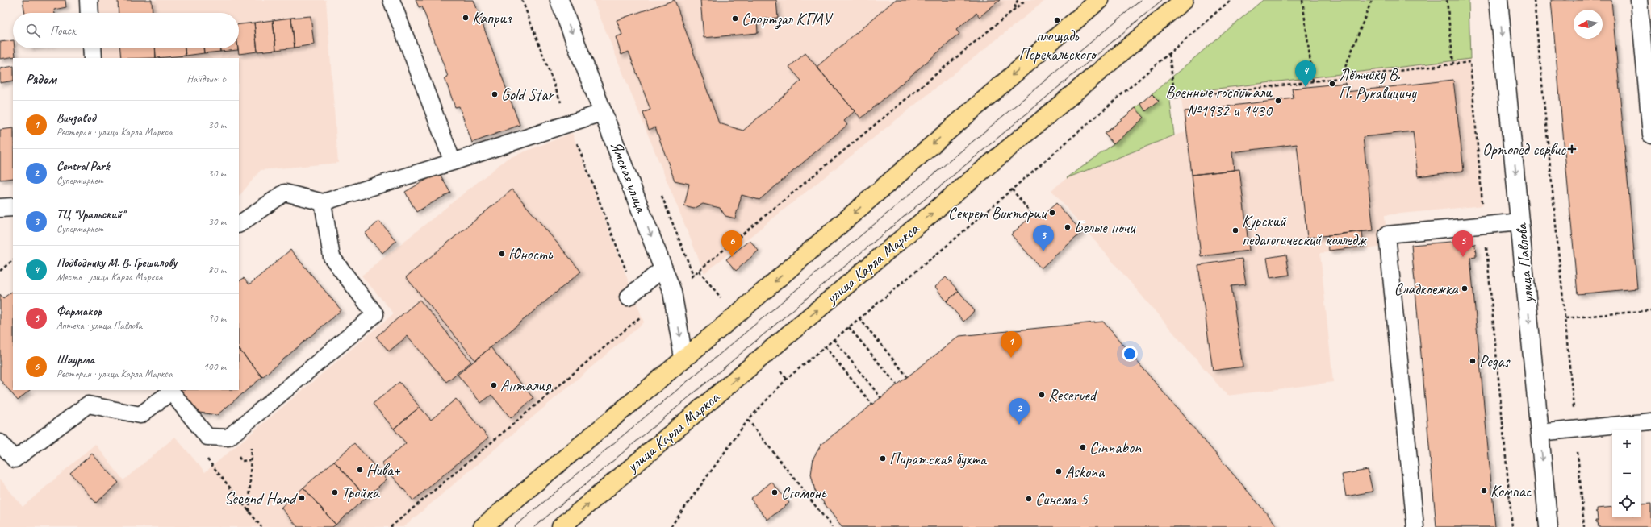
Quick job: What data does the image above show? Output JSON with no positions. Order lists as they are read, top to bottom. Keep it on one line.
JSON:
{"streets":{"main road":["Ямская улица","улица Карла Маркса","улица Павлова"]},"one_way":["Ямская улица","улица Павлова"],"places":{"other":["Каприз","Спортзал КГМУ","площадь Перекальского","Лётчику В. П. Рукавицину","Gold Star","Военные госпитали №1932 и 1430","Секрет Виктории","Белые ночи","Курский педагогический колледж","Юность","Сладкоежка","Pegas","Анталия","Reserved","Cinnabon","Пиратская бухта","Нива+","Askona","Компас","Тройка","Сгомонь","Second Hand","Синема 5"],"health":["Ортопед сервис"]},"north":"left","page":{"search":"Поиск","heading":["Рядом","Найдено: 6"],"pins":["4","3","5","6","1","2"],"list":[{"mark":"1","name":"Винзавод","note":"Ресторан · улица Карла Маркса","value":"30 m"},{"mark":"2","name":"Central Park","note":"Супермаркет","value":"30 m"},{"mark":"3","name":"ТЦ \"Уральский\"","note":"Супермаркет","value":"30 m"},{"mark":"4","name":"Подводнику М. В. Грешилову","note":"Место · улица Карла Маркса","value":"80 m"},{"mark":"5","name":"Фармакор","note":"Аптека · улица Павлова","value":"90 m"},{"mark":"6","name":"Шаурма","note":"Ресторан · улица Карла Маркса","value":"100 m"}],"map_buttons":["+","−"]}}
